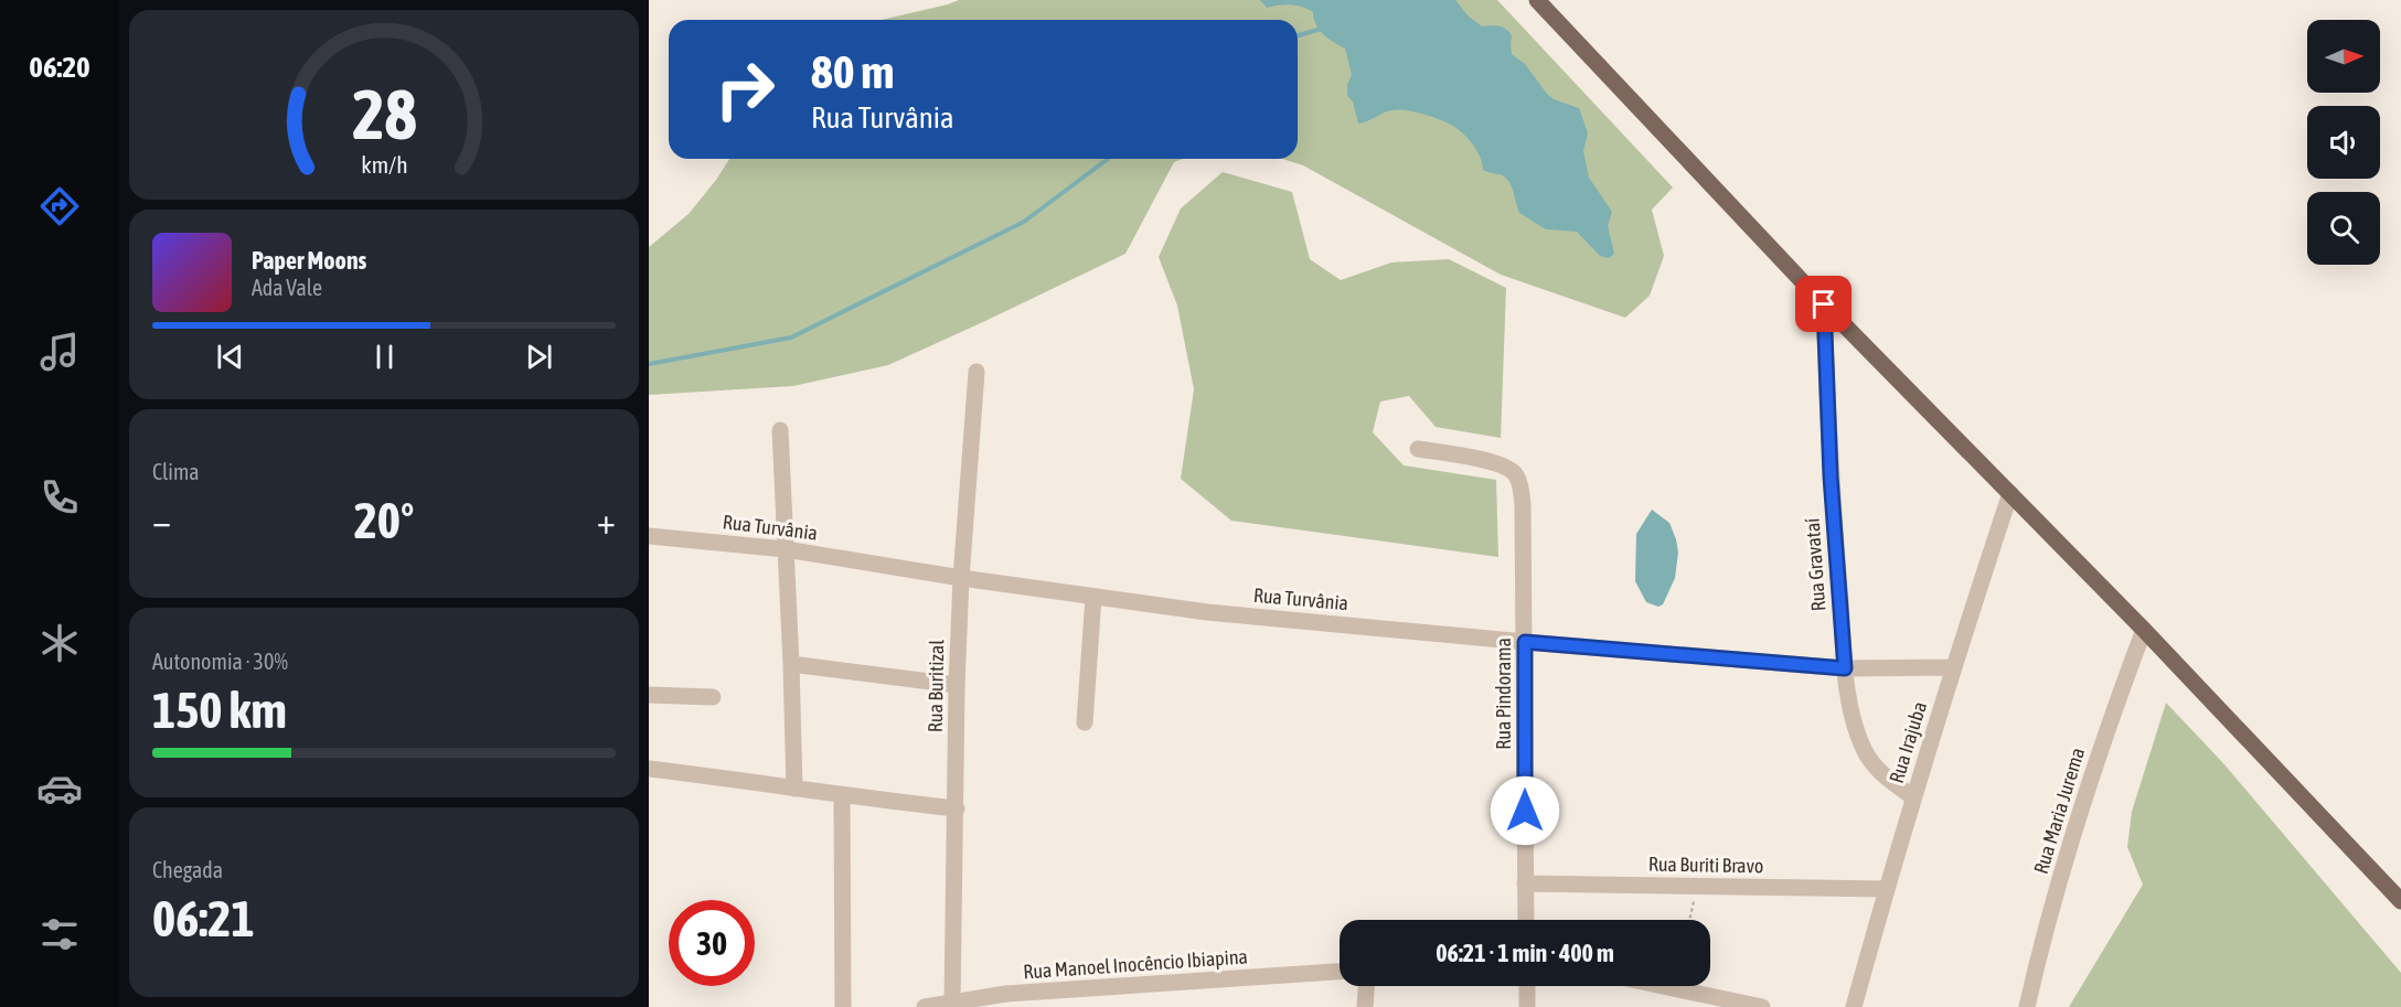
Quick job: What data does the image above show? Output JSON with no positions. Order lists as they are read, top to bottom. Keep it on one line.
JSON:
{"streets":{"street":["Rua Turvânia","Rua Gravataí","Rua Buritizal","Rua Pindorama","Rua Irajuba","Rua Maria Jurema","Rua Buriti Bravo","Rua Manoel Inocêncio Ibiapina"]},"crossings":[["Rua Turvânia","Rua Gravataí"],["Rua Turvânia","Rua Buritizal"],["Rua Turvânia","Rua Pindorama"],["Rua Turvânia","Rua Irajuba"],["Rua Gravataí","Rua Irajuba"],["Rua Buritizal","Rua Manoel Inocêncio Ibiapina"],["Rua Pindorama","Rua Buriti Bravo"],["Rua Irajuba","Rua Buriti Bravo"]],"north":"right","page":{"tabs":"06:20","turn":["80 m","Rua Turvânia"],"song":["Paper Moons","Ada Vale"],"tile":["Clima",["Autonomia · 30%","150 km"],["Chegada","06:21"]],"heat":["−","20°","+"],"limit":"30","trip":"06:21 · 1 min · 400 m","gauge":["28","km/h"]}}
